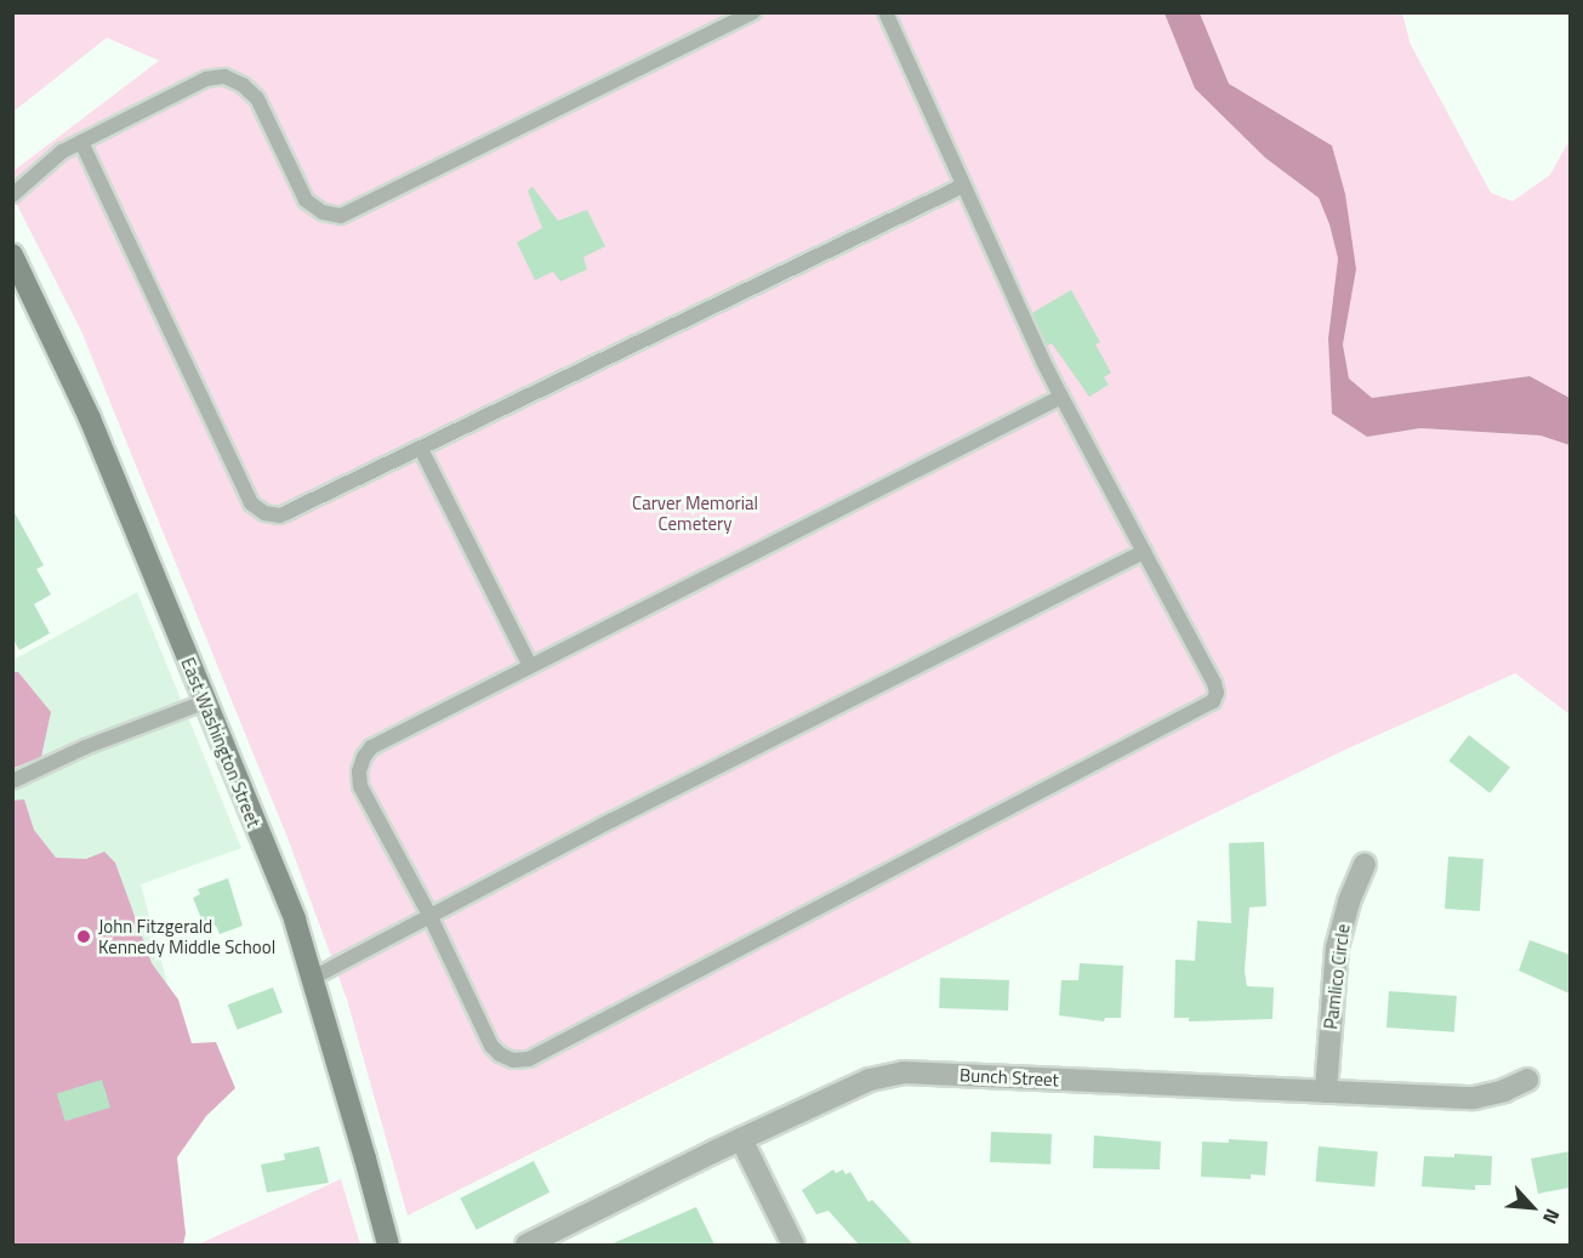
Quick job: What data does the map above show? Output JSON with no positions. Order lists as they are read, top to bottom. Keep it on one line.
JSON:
{"streets":{"main road":["East Washington Street"],"street":["Pamlico Circle","Bunch Street"]},"crossings":[["Pamlico Circle","Bunch Street"]],"parks":["Carver Memorial Cemetery"],"places":["John Fitzgerald Kennedy Middle School"],"north":"bottom right"}
